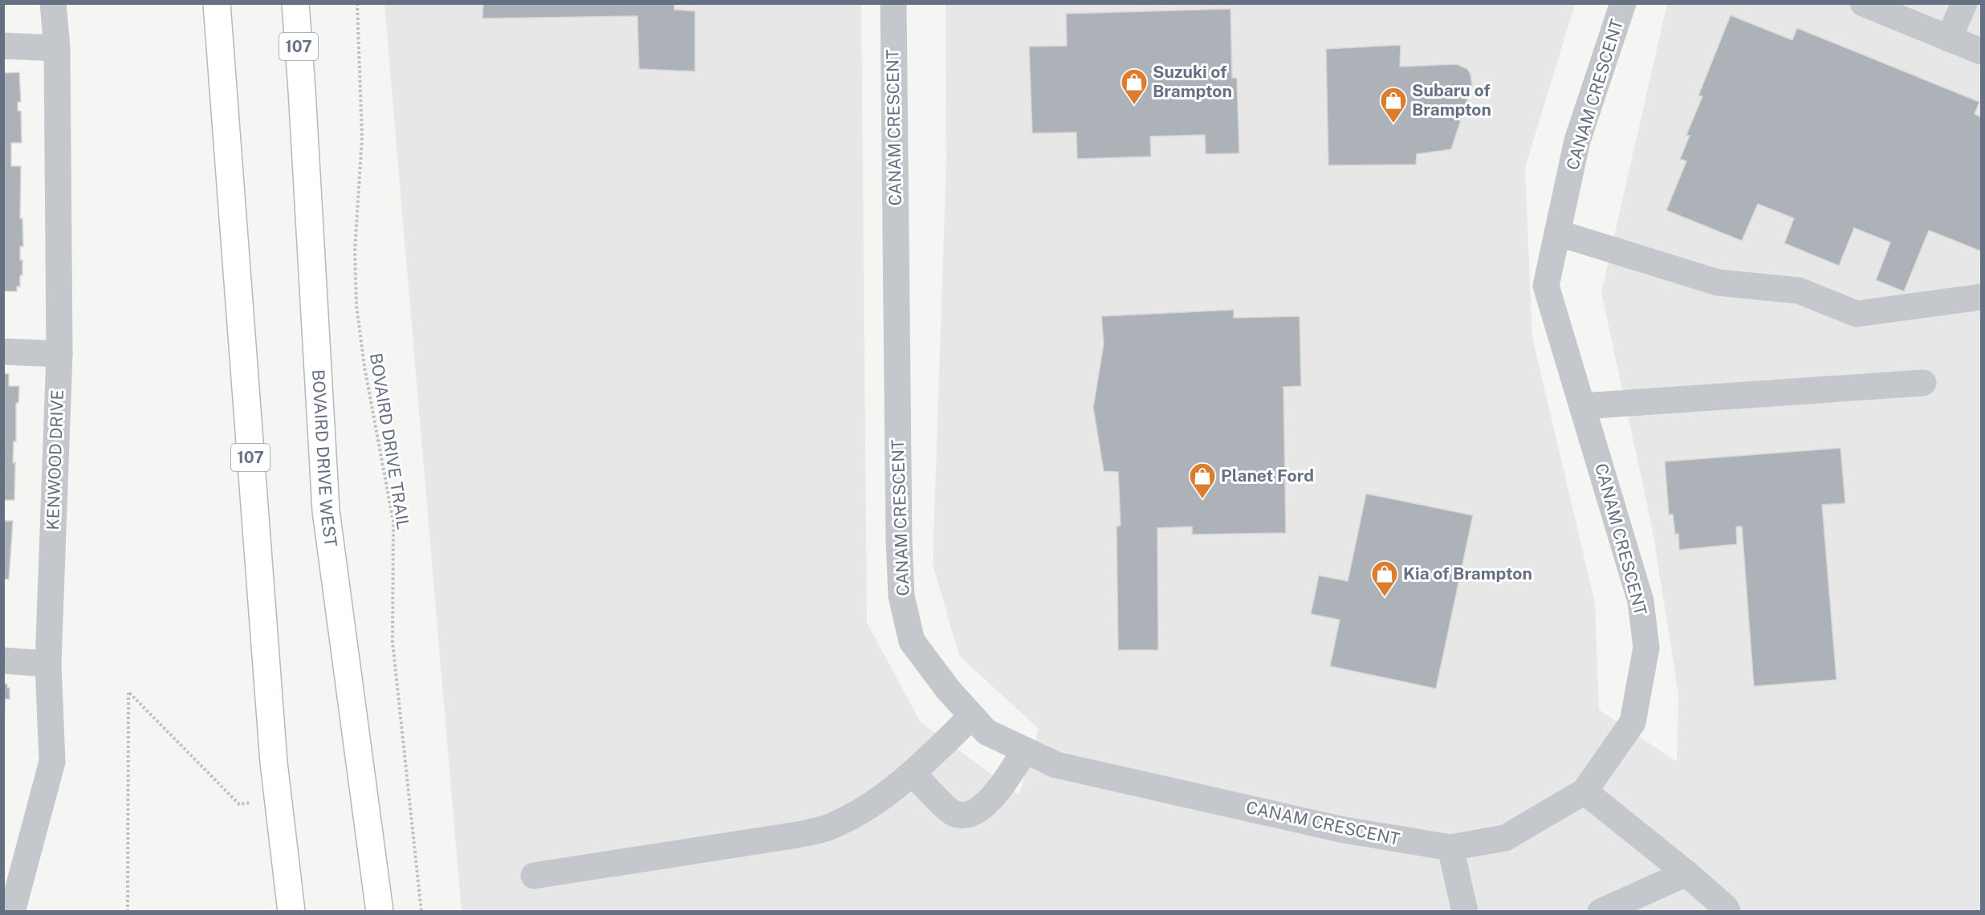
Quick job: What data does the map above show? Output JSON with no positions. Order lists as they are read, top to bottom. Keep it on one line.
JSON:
{"streets":{"main road":["107","BOVAIRD DRIVE WEST"],"street":["CANAM CRESCENT","KENWOOD DRIVE"],"path":["BOVAIRD DRIVE TRAIL"]},"places":{"shop":["Suzuki of Brampton","Subaru of Brampton","Planet Ford","Kia of Brampton"]}}
